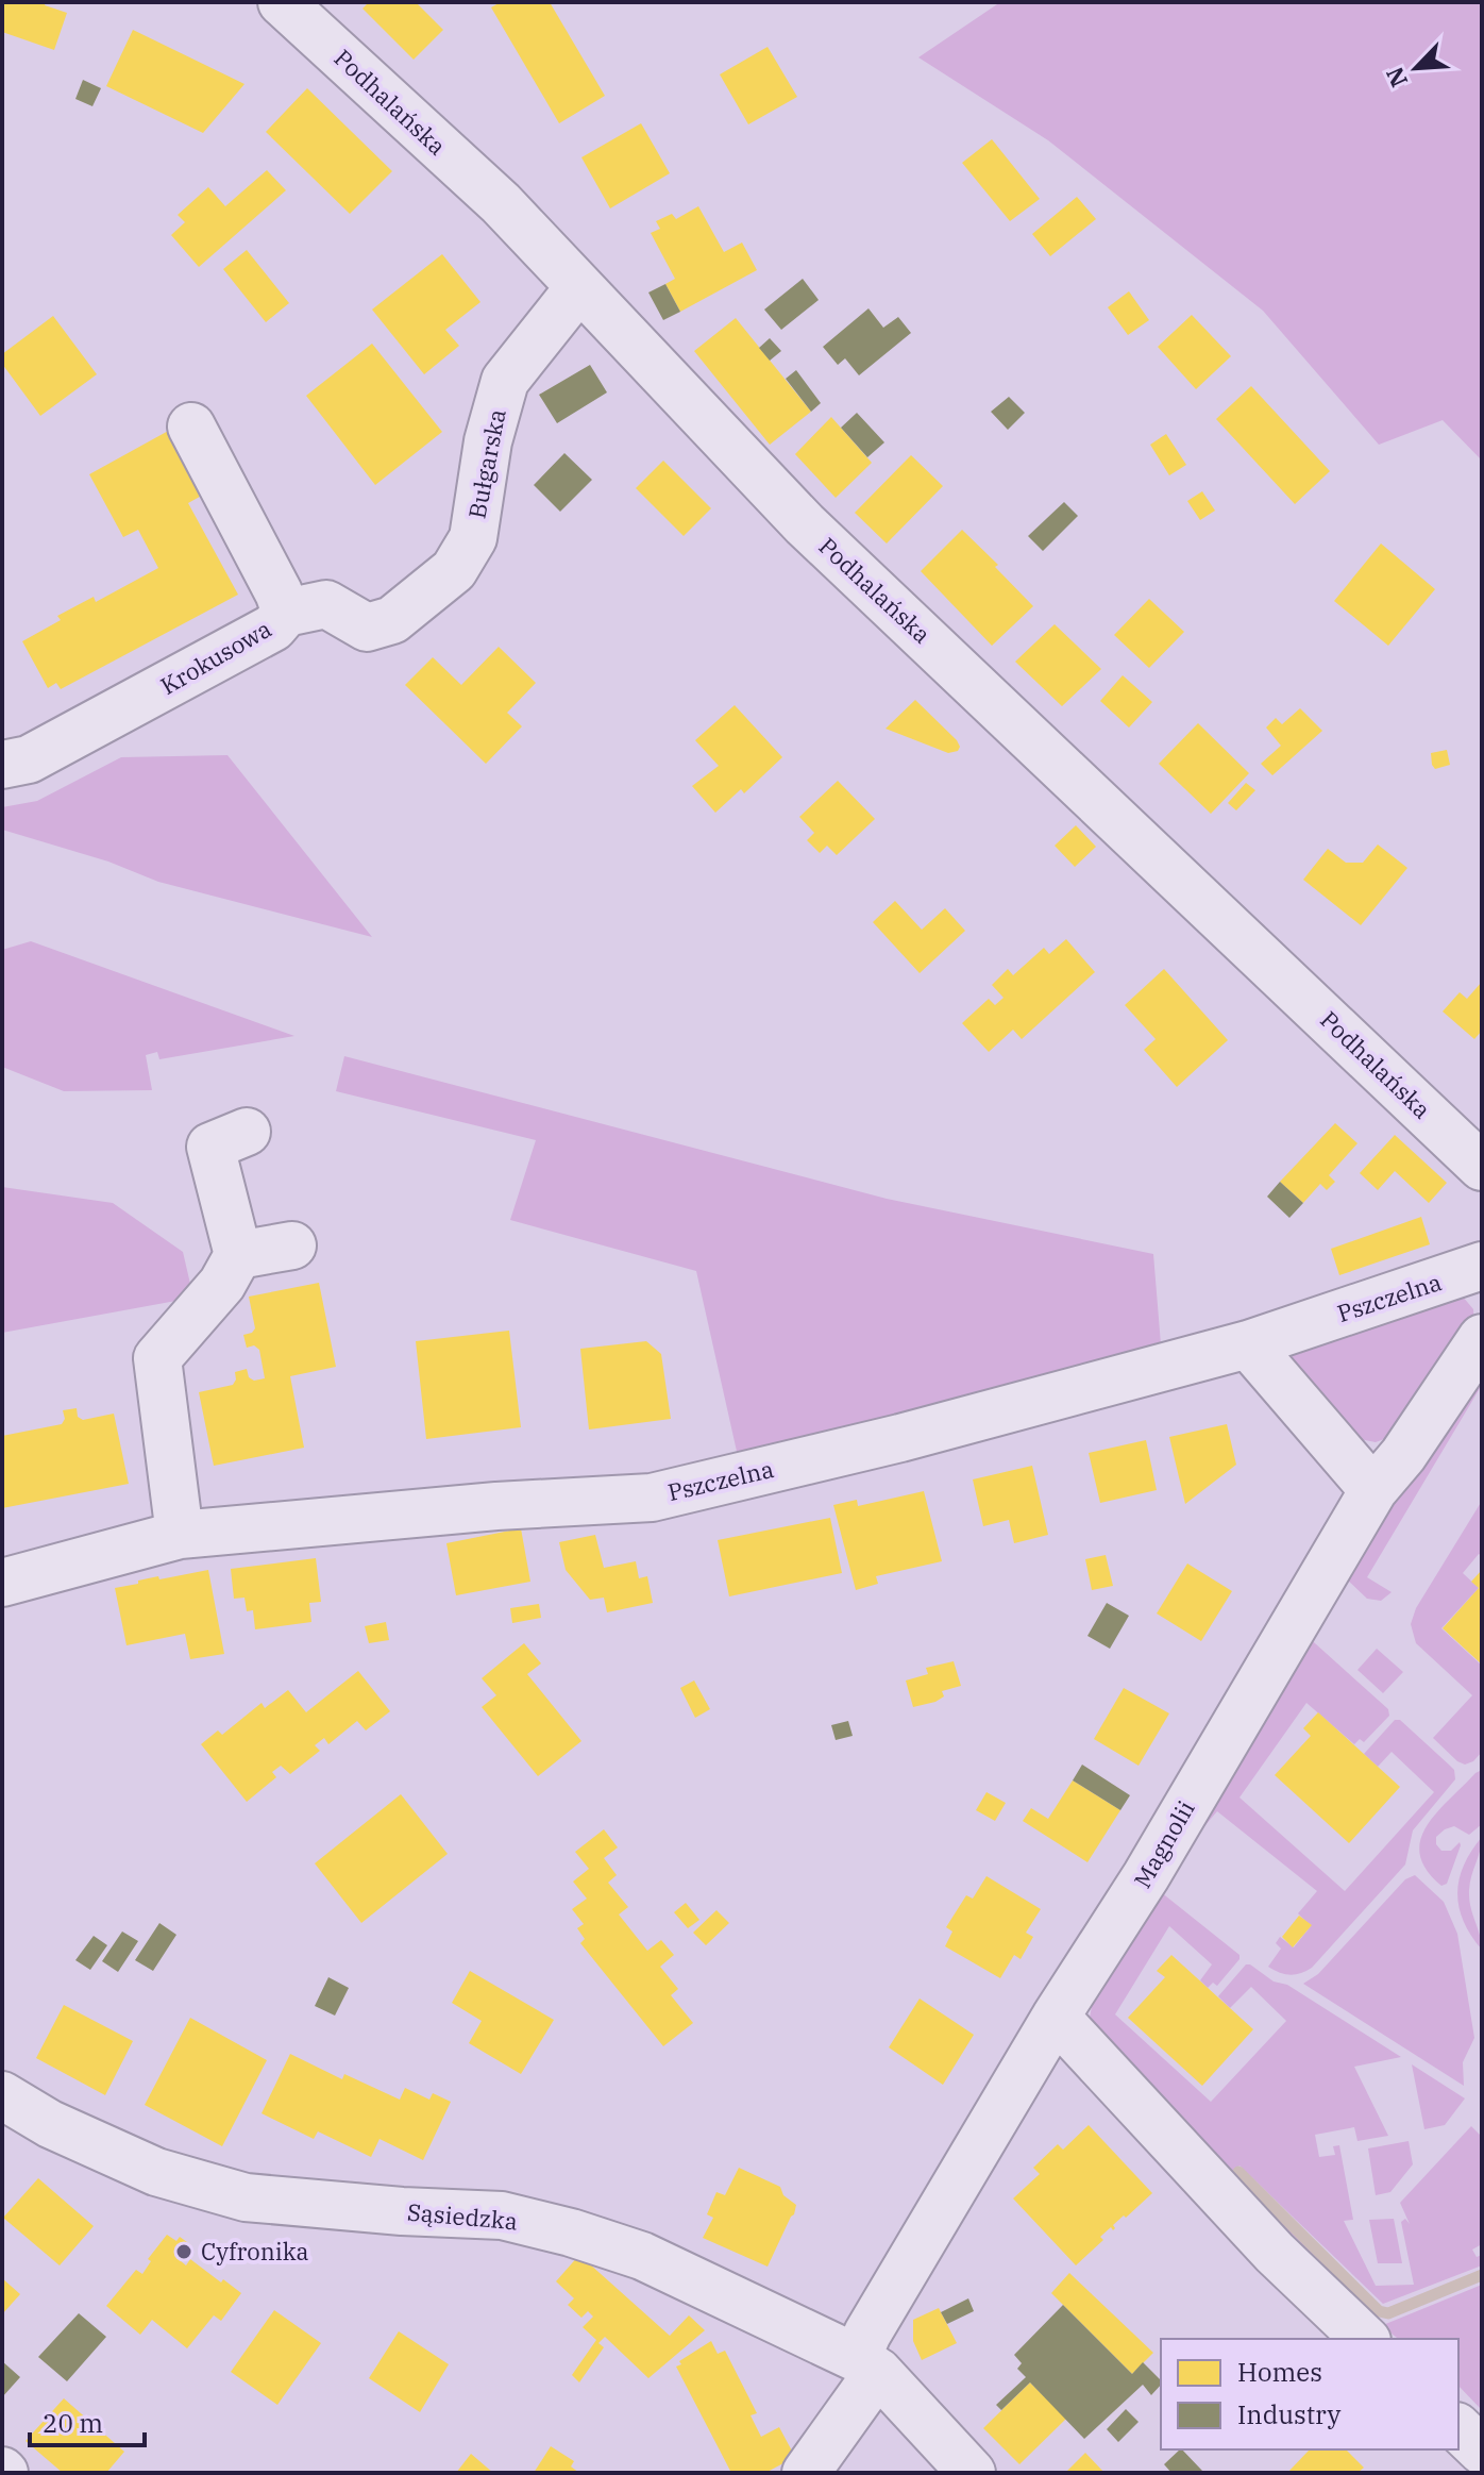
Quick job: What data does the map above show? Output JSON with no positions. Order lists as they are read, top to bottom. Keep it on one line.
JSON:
{"streets":{"street":["Podhalańska","Bułgarska","Krokusowa","Pszczelna","Magnolii","Sąsiedzka"]},"crossings":[["Podhalańska","Bułgarska"],["Bułgarska","Krokusowa"],["Magnolii","Sąsiedzka"]],"places":["Cyfronika"],"legend":["Homes","Industry"],"scale_bar":"20 m","north":"bottom left"}
